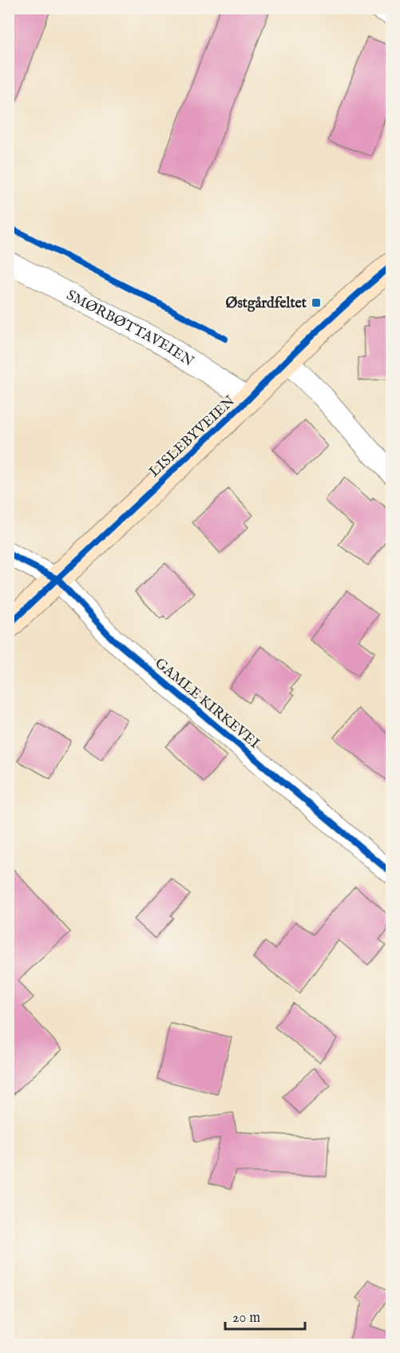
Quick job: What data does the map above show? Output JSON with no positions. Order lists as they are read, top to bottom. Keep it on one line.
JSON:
{"streets":{"street":["SMØRBØTTAVEIEN","LISLEBYVEIEN","GAMLE KIRKEVEI"]},"crossings":[["SMØRBØTTAVEIEN","LISLEBYVEIEN"],["LISLEBYVEIEN","GAMLE KIRKEVEI"]],"places":{"transit":["Østgårdfeltet"]},"scale_bar":"20 m"}
